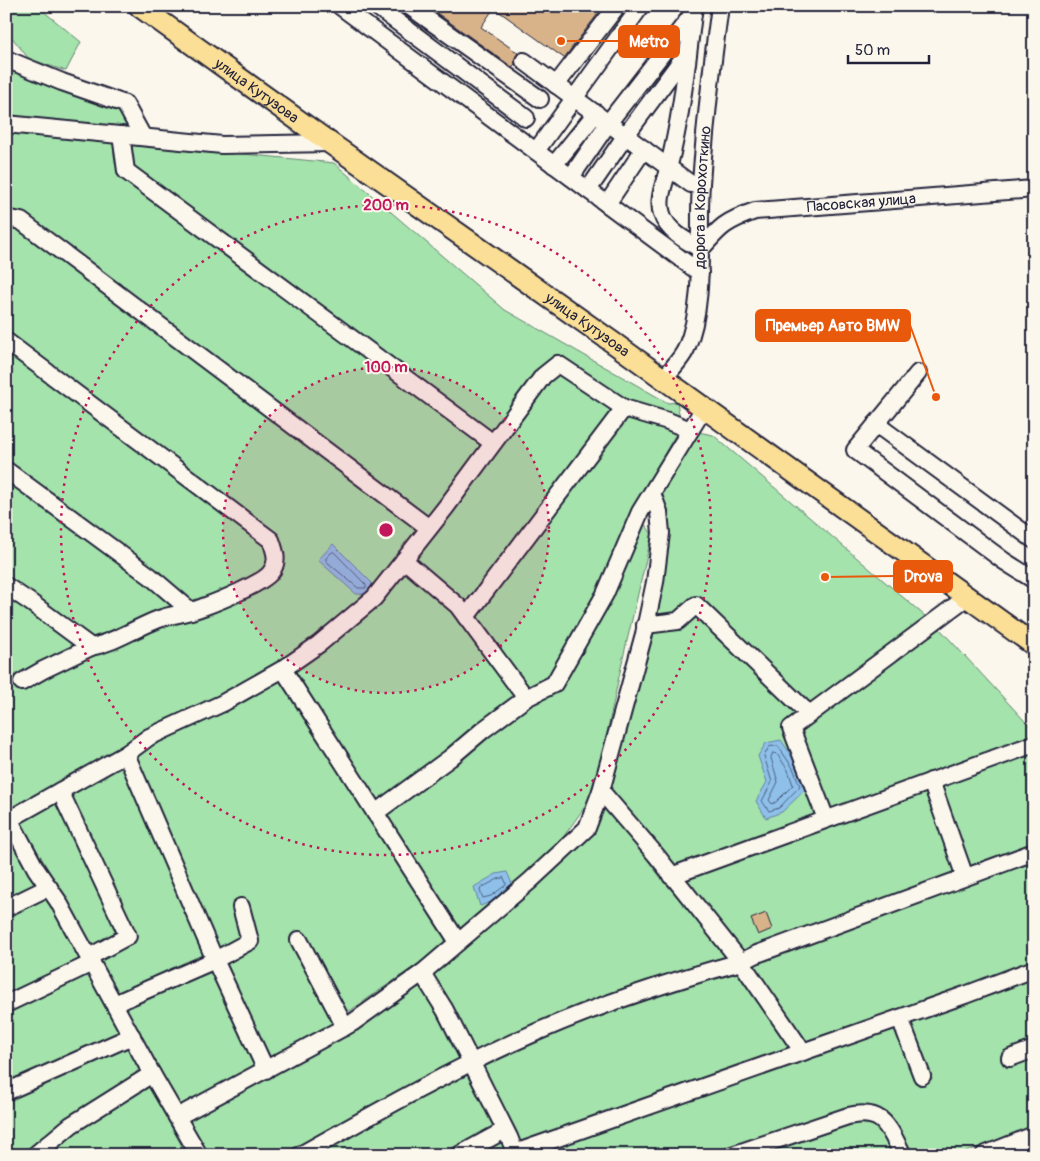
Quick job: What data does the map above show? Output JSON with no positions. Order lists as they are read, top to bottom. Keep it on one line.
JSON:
{"streets":{"main road":["улица Кутузова"],"street":["дорога в Корохоткино","Пасовская улица"]},"crossings":[["улица Кутузова","дорога в Корохоткино"],["дорога в Корохоткино","Пасовская улица"]],"places":["Metro","Премьер Авто BMW","Drova"],"scale_bar":"50 m","rings":["200 m","100 m"]}
